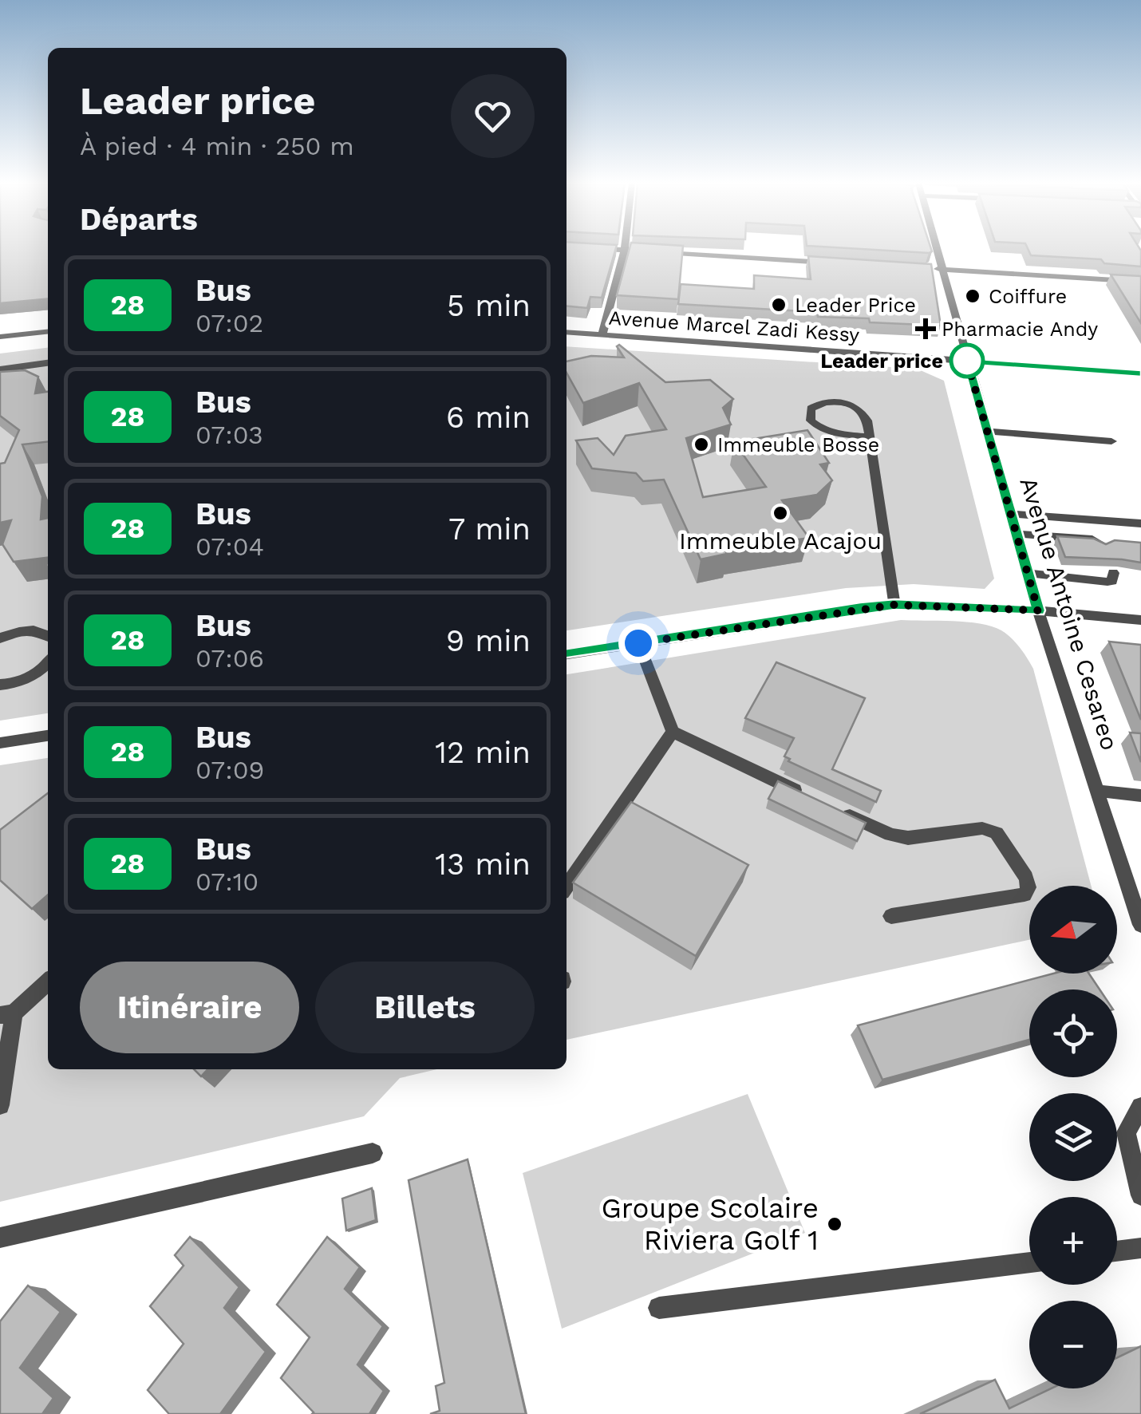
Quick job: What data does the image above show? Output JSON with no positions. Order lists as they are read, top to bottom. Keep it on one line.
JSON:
{"streets":{"street":["Avenue Marcel Zadi Kessy","Avenue Antoine Cesareo"]},"crossings":[["Avenue Marcel Zadi Kessy","Avenue Antoine Cesareo"]],"places":{"other":["Coiffure","Leader Price","Leader price","Immeuble Bosse","Immeuble Acajou","Groupe Scolaire Riviera Golf 1"],"health":["Pharmacie Andy"]},"lines":["bus line 28"],"north":"left","page":{"heading":[["Leader price","À pied · 4 min · 250 m"],"Départs"],"list":[{"mark":"28","name":"Bus","note":"07:02","value":"5 min"},{"mark":"28","name":"Bus","note":"07:03","value":"6 min"},{"mark":"28","name":"Bus","note":"07:04","value":"7 min"},{"mark":"28","name":"Bus","note":"07:06","value":"9 min"},{"mark":"28","name":"Bus","note":"07:09","value":"12 min"},{"mark":"28","name":"Bus","note":"07:10","value":"13 min"}],"map_buttons":["+","−"],"buttons":["Itinéraire","Billets"]}}
